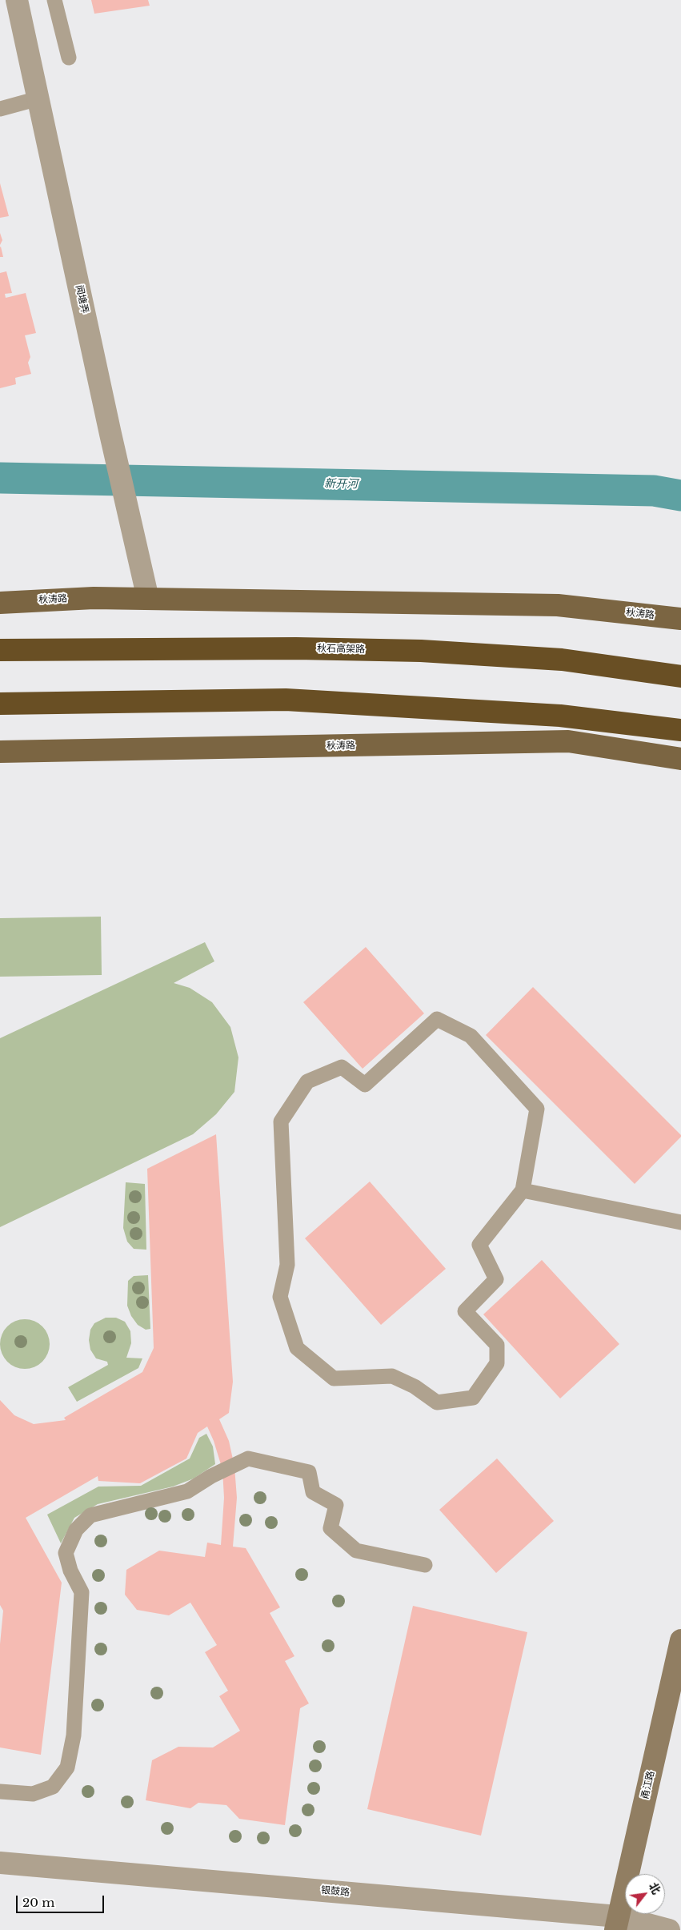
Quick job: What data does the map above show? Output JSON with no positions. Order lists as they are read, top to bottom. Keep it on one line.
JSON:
{"streets":{"highway":["秋石高架路"],"main road":["秋涛路","甬江路"],"street":["闻塘弄","银鼓路"]},"crossings":[["闻塘弄","秋涛路"],["甬江路","银鼓路"]],"water":["新开河"],"scale_bar":"20 m","north":"top right"}
